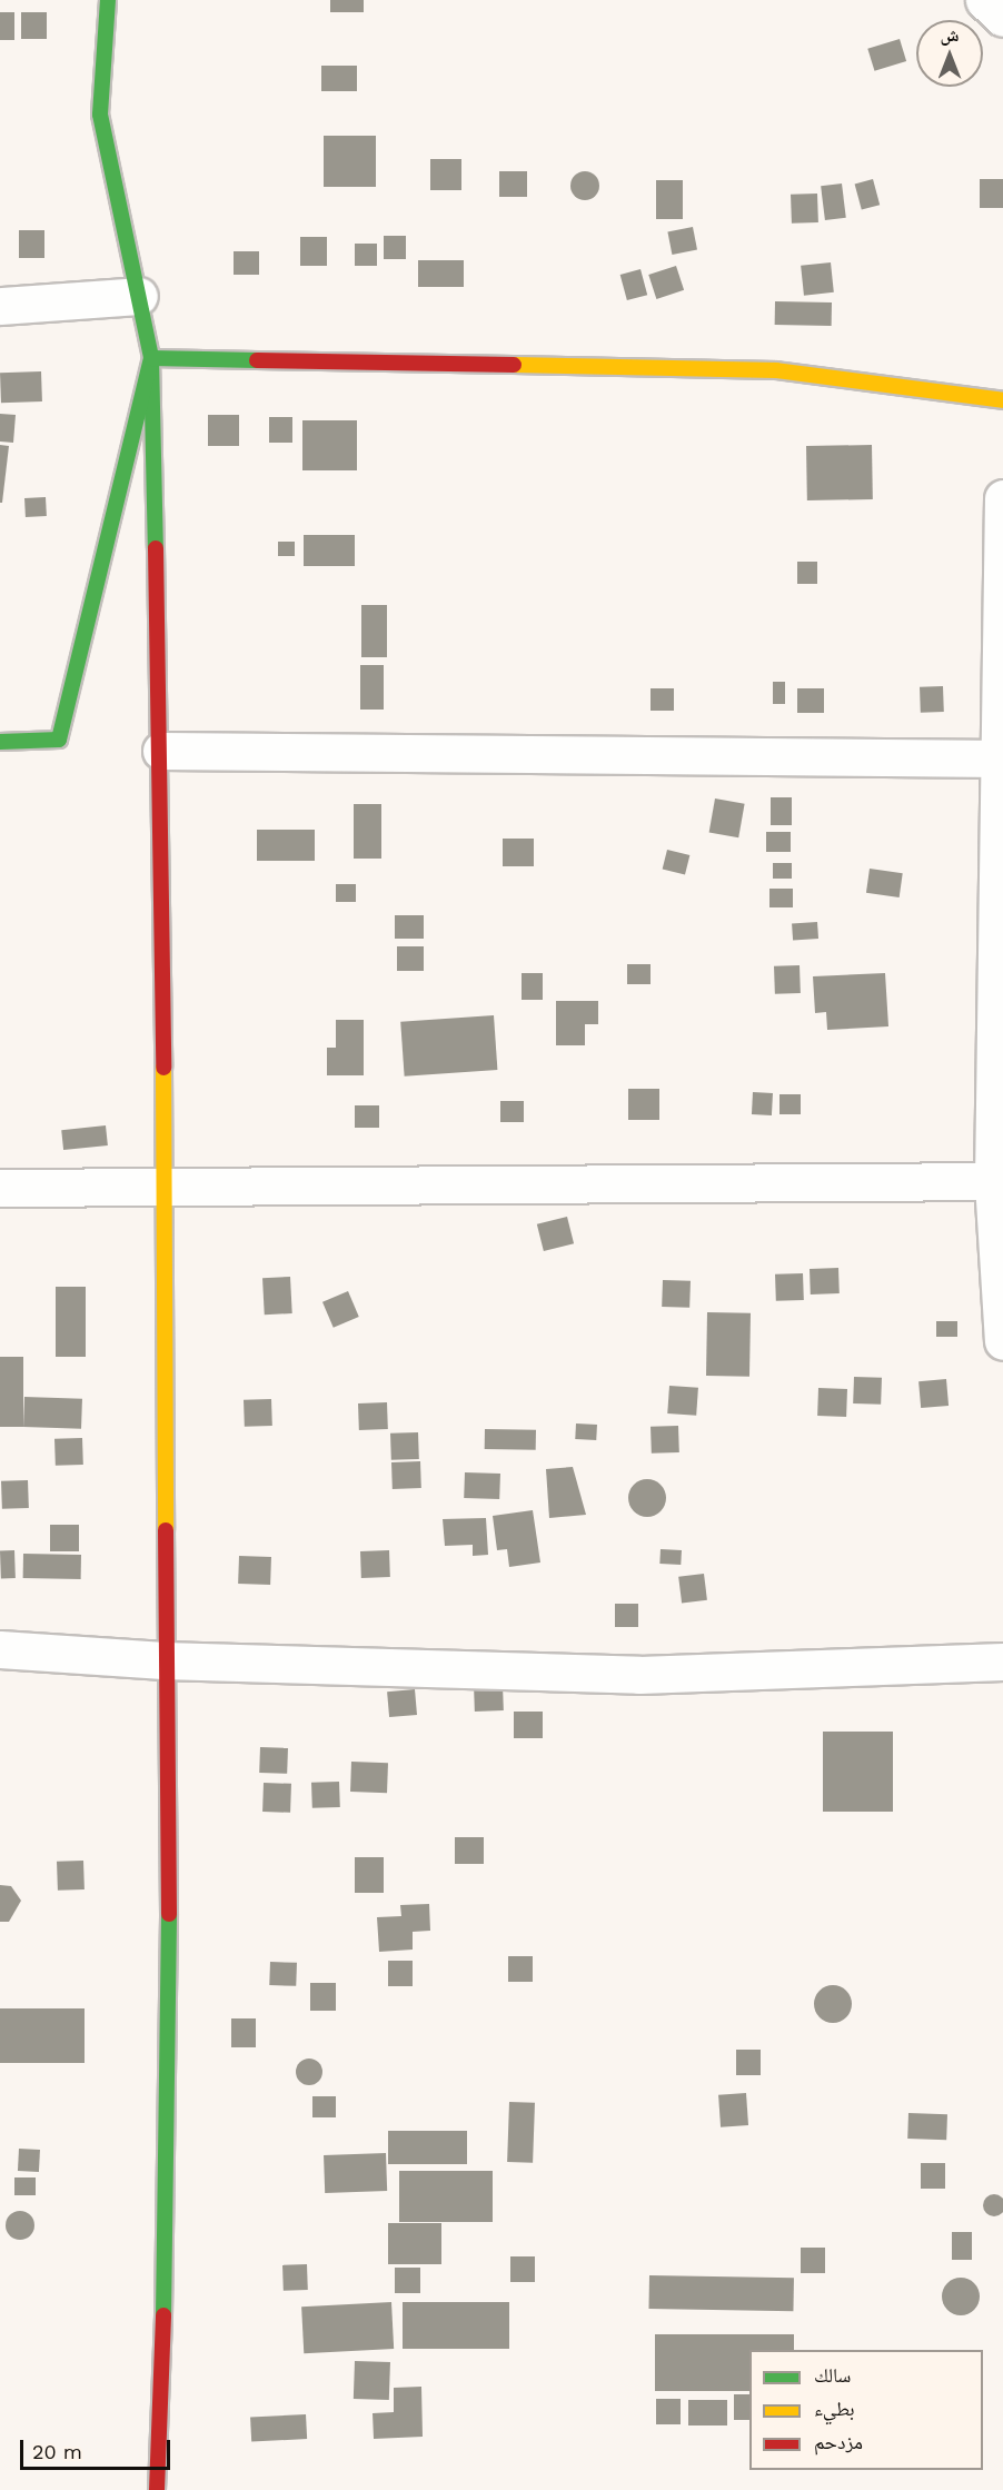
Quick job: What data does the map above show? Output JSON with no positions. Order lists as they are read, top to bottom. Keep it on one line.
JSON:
{"legend":["سالك","بطيء","مزدحم"],"scale_bar":"20 m","north":"top"}
